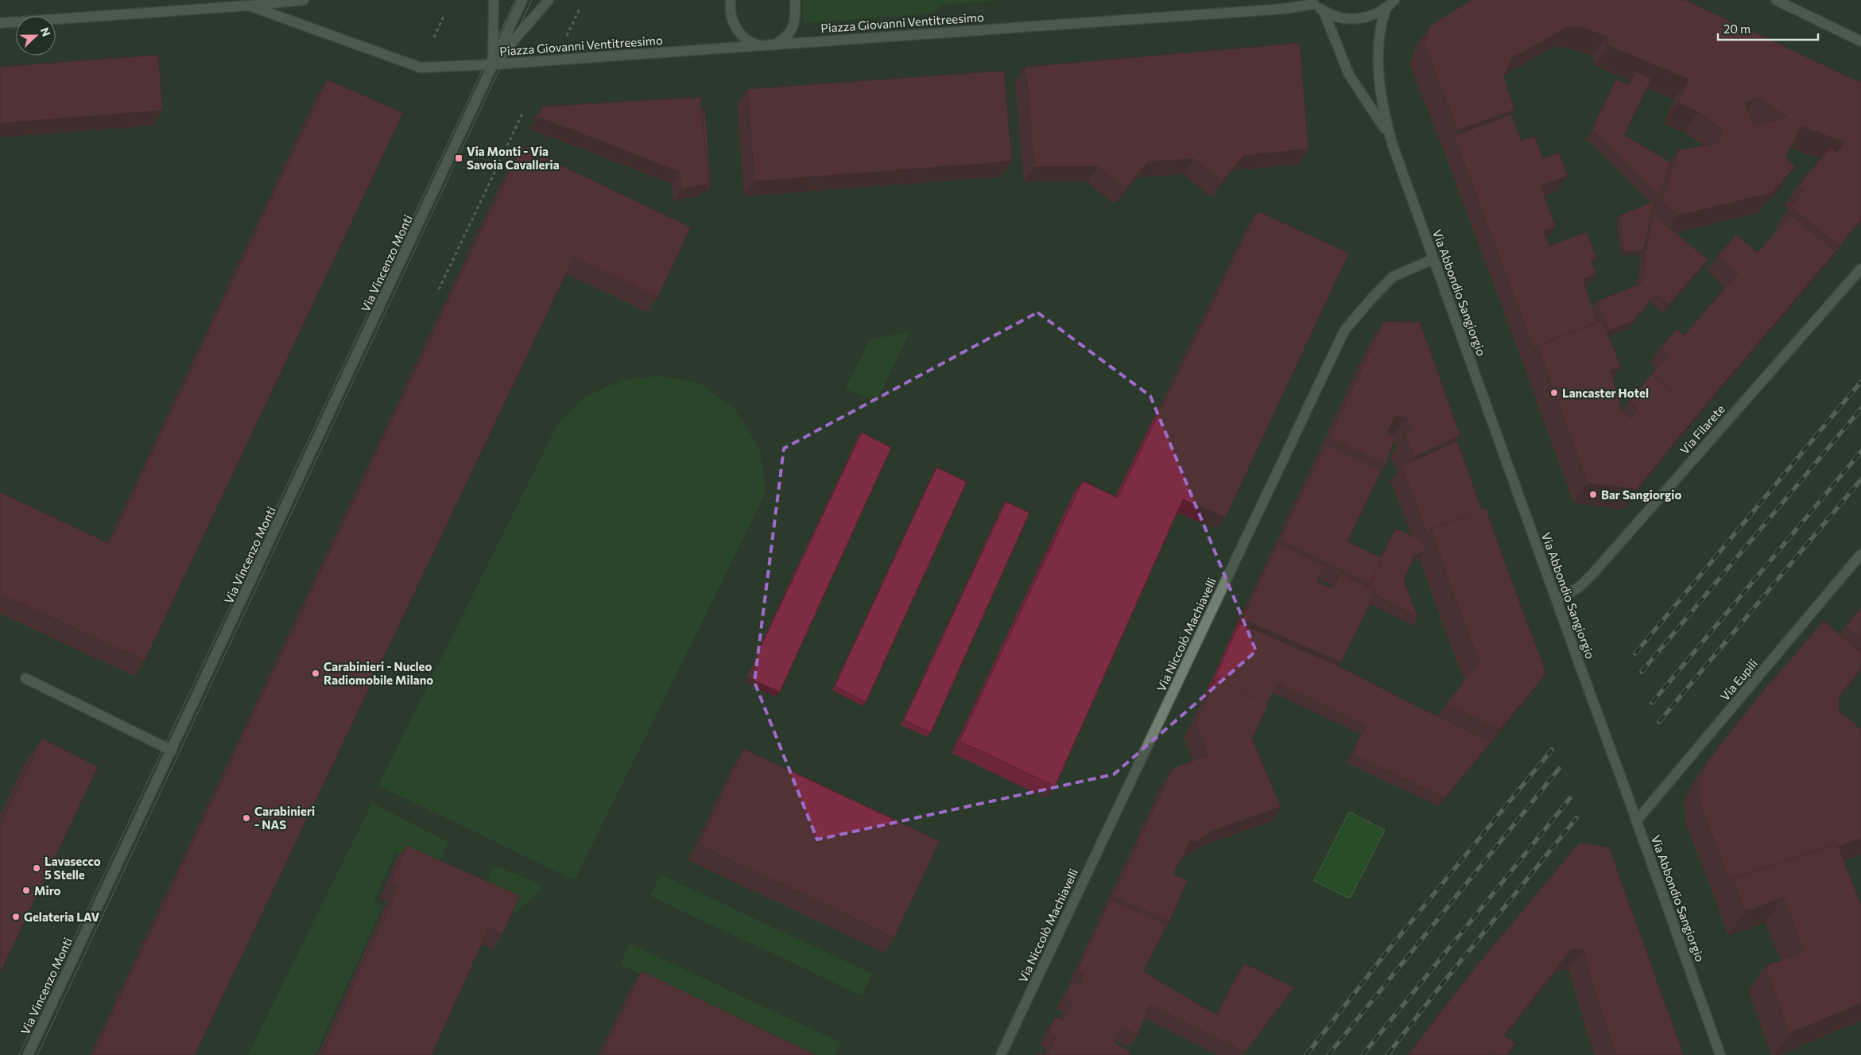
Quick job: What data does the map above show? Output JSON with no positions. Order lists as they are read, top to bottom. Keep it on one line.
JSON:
{"streets":{"street":["Piazza Giovanni Ventitreesimo","Via Vincenzo Monti","Via Abbondio Sangiorgio","Via Filarete","Via Niccolò Machiavelli","Via Eupili"]},"crossings":[["Piazza Giovanni Ventitreesimo","Via Vincenzo Monti"],["Via Abbondio Sangiorgio","Via Filarete"],["Via Abbondio Sangiorgio","Via Niccolò Machiavelli"],["Via Abbondio Sangiorgio","Via Eupili"]],"places":{"transit":["Via Monti - Via Savoia Cavalleria"],"other":["Lancaster Hotel","Bar Sangiorgio","Carabinieri - Nucleo Radiomobile Milano","Carabinieri - NAS","Lavasecco 5 Stelle","Miro","Gelateria LAV"]},"scale_bar":"20 m","north":"right"}
